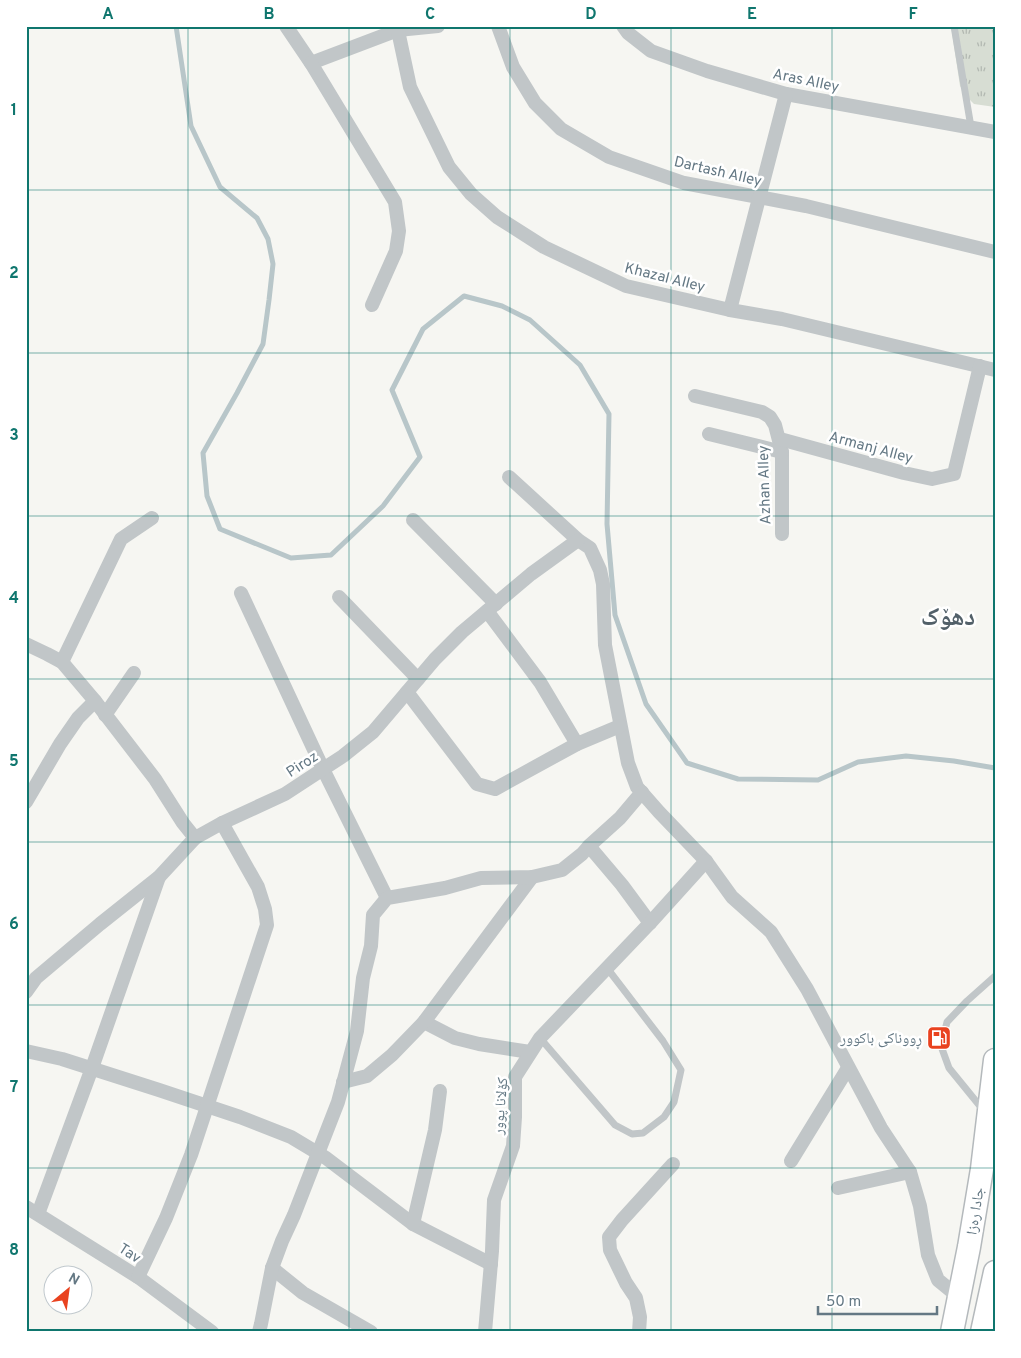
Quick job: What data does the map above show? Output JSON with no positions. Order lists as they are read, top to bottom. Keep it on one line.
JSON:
{"streets":{"main road":["جادا ره‌زا"],"street":["Aras Alley","Dartash Alley","Khazal Alley","Armanj Alley","Azhan Alley","Piroz","کۆلانا پوور","Tav"]},"crossings":[["Khazal Alley","Armanj Alley"],["Armanj Alley","Azhan Alley"]],"districts":["دھۆک"],"places":{"fuel station":["ڕووناکی باکوور"]},"scale_bar":"50 m","north":"top right","grid":{"columns":["A","B","C","D","E","F"],"rows":["1","2","3","4","5","6","7","8"]}}
